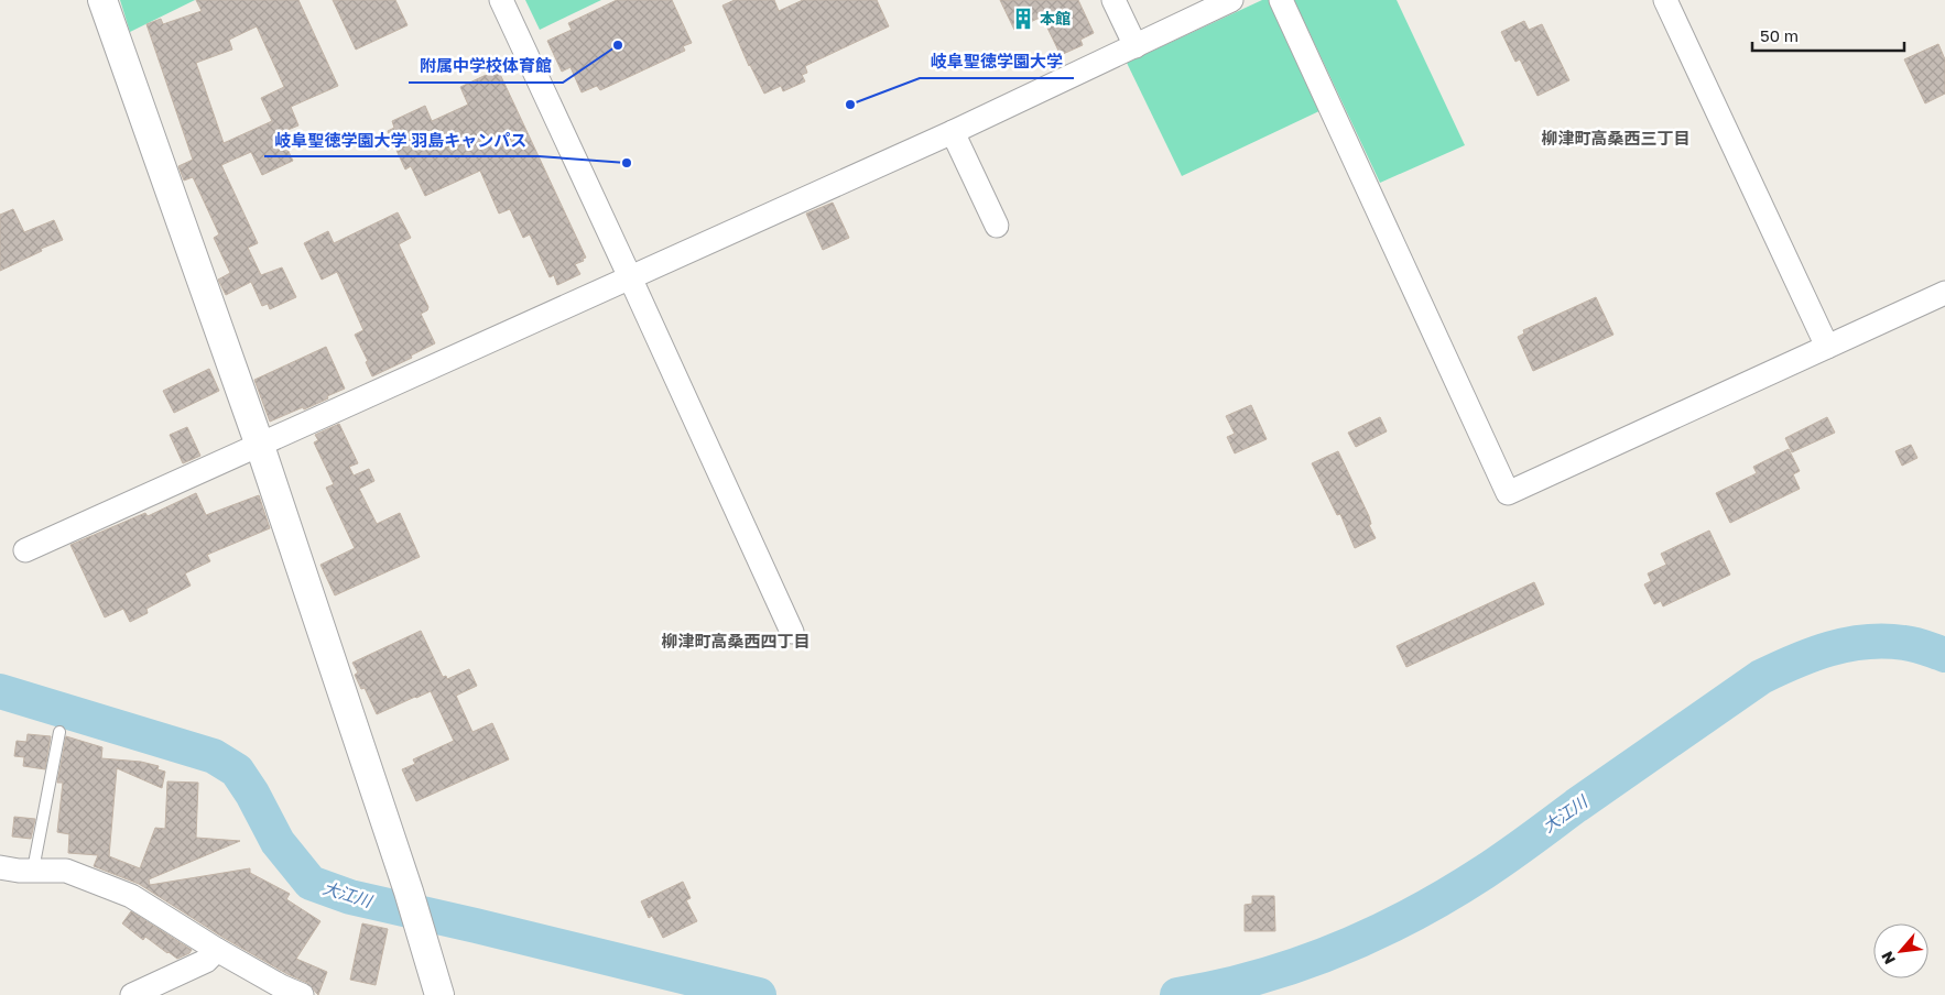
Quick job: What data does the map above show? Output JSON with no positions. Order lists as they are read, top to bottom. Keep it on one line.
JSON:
{"districts":["柳津町高桑西三丁目","柳津町高桑西四丁目"],"water":["大江川"],"places":{"building":["本館"],"other":["附属中学校体育館","岐阜聖徳学園大学","岐阜聖徳学園大学 羽島キャンパス"]},"scale_bar":"50 m","north":"bottom left"}
